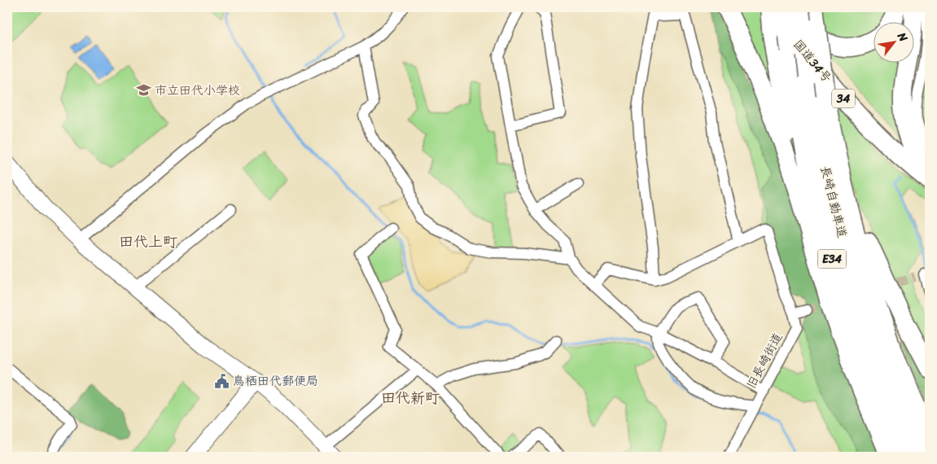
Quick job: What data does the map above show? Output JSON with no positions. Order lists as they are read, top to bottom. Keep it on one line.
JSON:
{"streets":{"highway":["国道34号","34","長崎自動車道","E34"],"street":["旧長崎街道"]},"crossings":[["国道34号","長崎自動車道"]],"districts":["田代上町","田代新町"],"places":{"school or university":["市立田代小学校"],"public building":["鳥栖田代郵便局"]},"north":"top right"}
